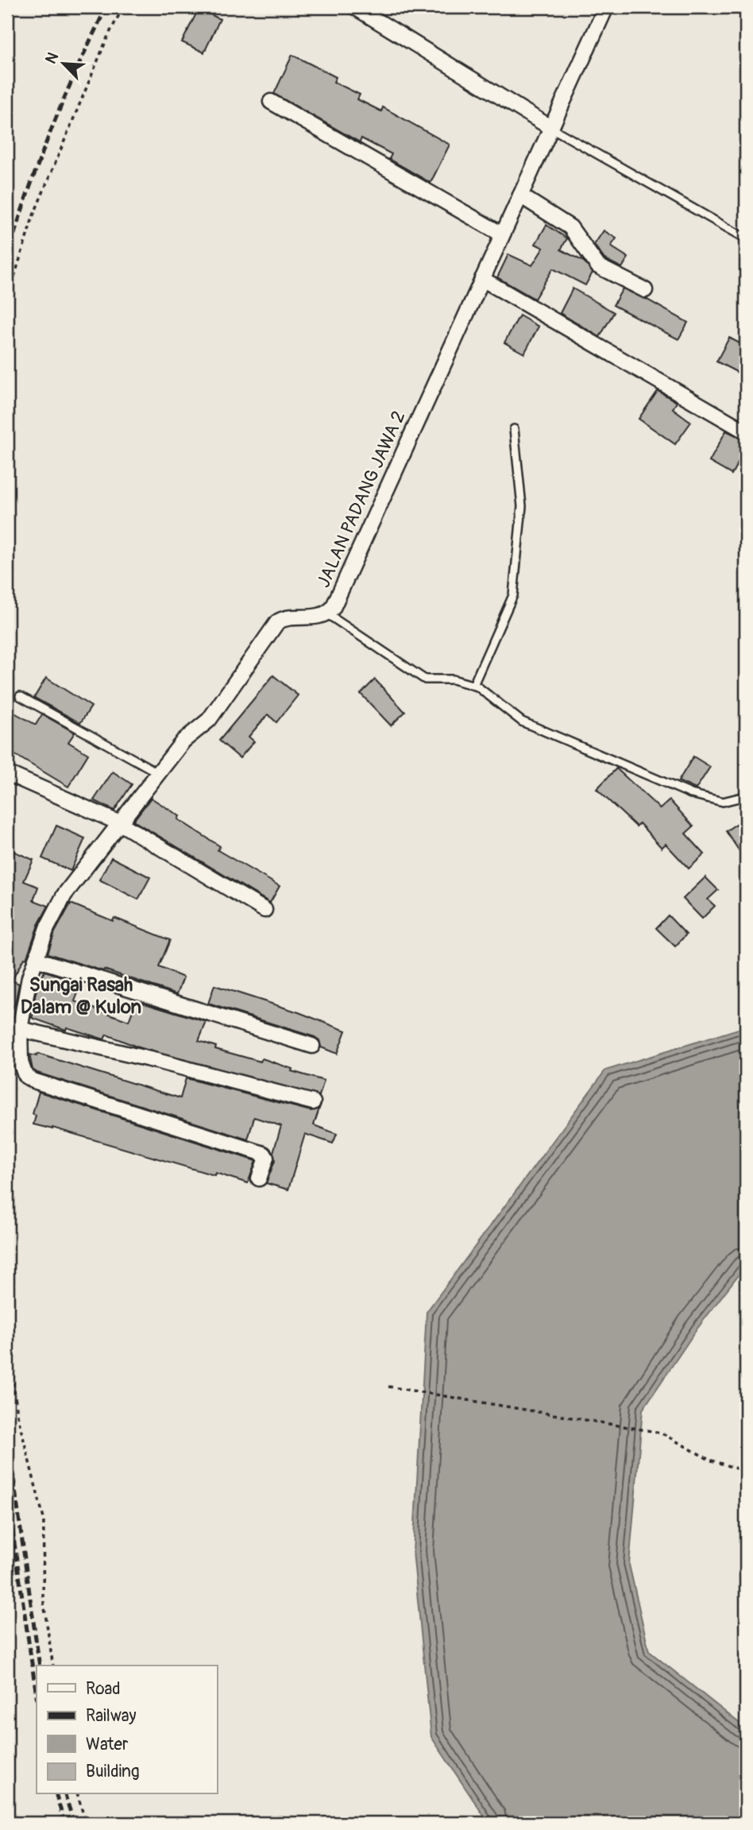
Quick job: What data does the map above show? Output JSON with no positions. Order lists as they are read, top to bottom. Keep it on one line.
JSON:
{"streets":{"street":["JALAN PADANG JAWA 2"]},"districts":["Sungai Rasah Dalam @ Kulon"],"legend":["Road","Railway","Water","Building"],"north":"top left"}
